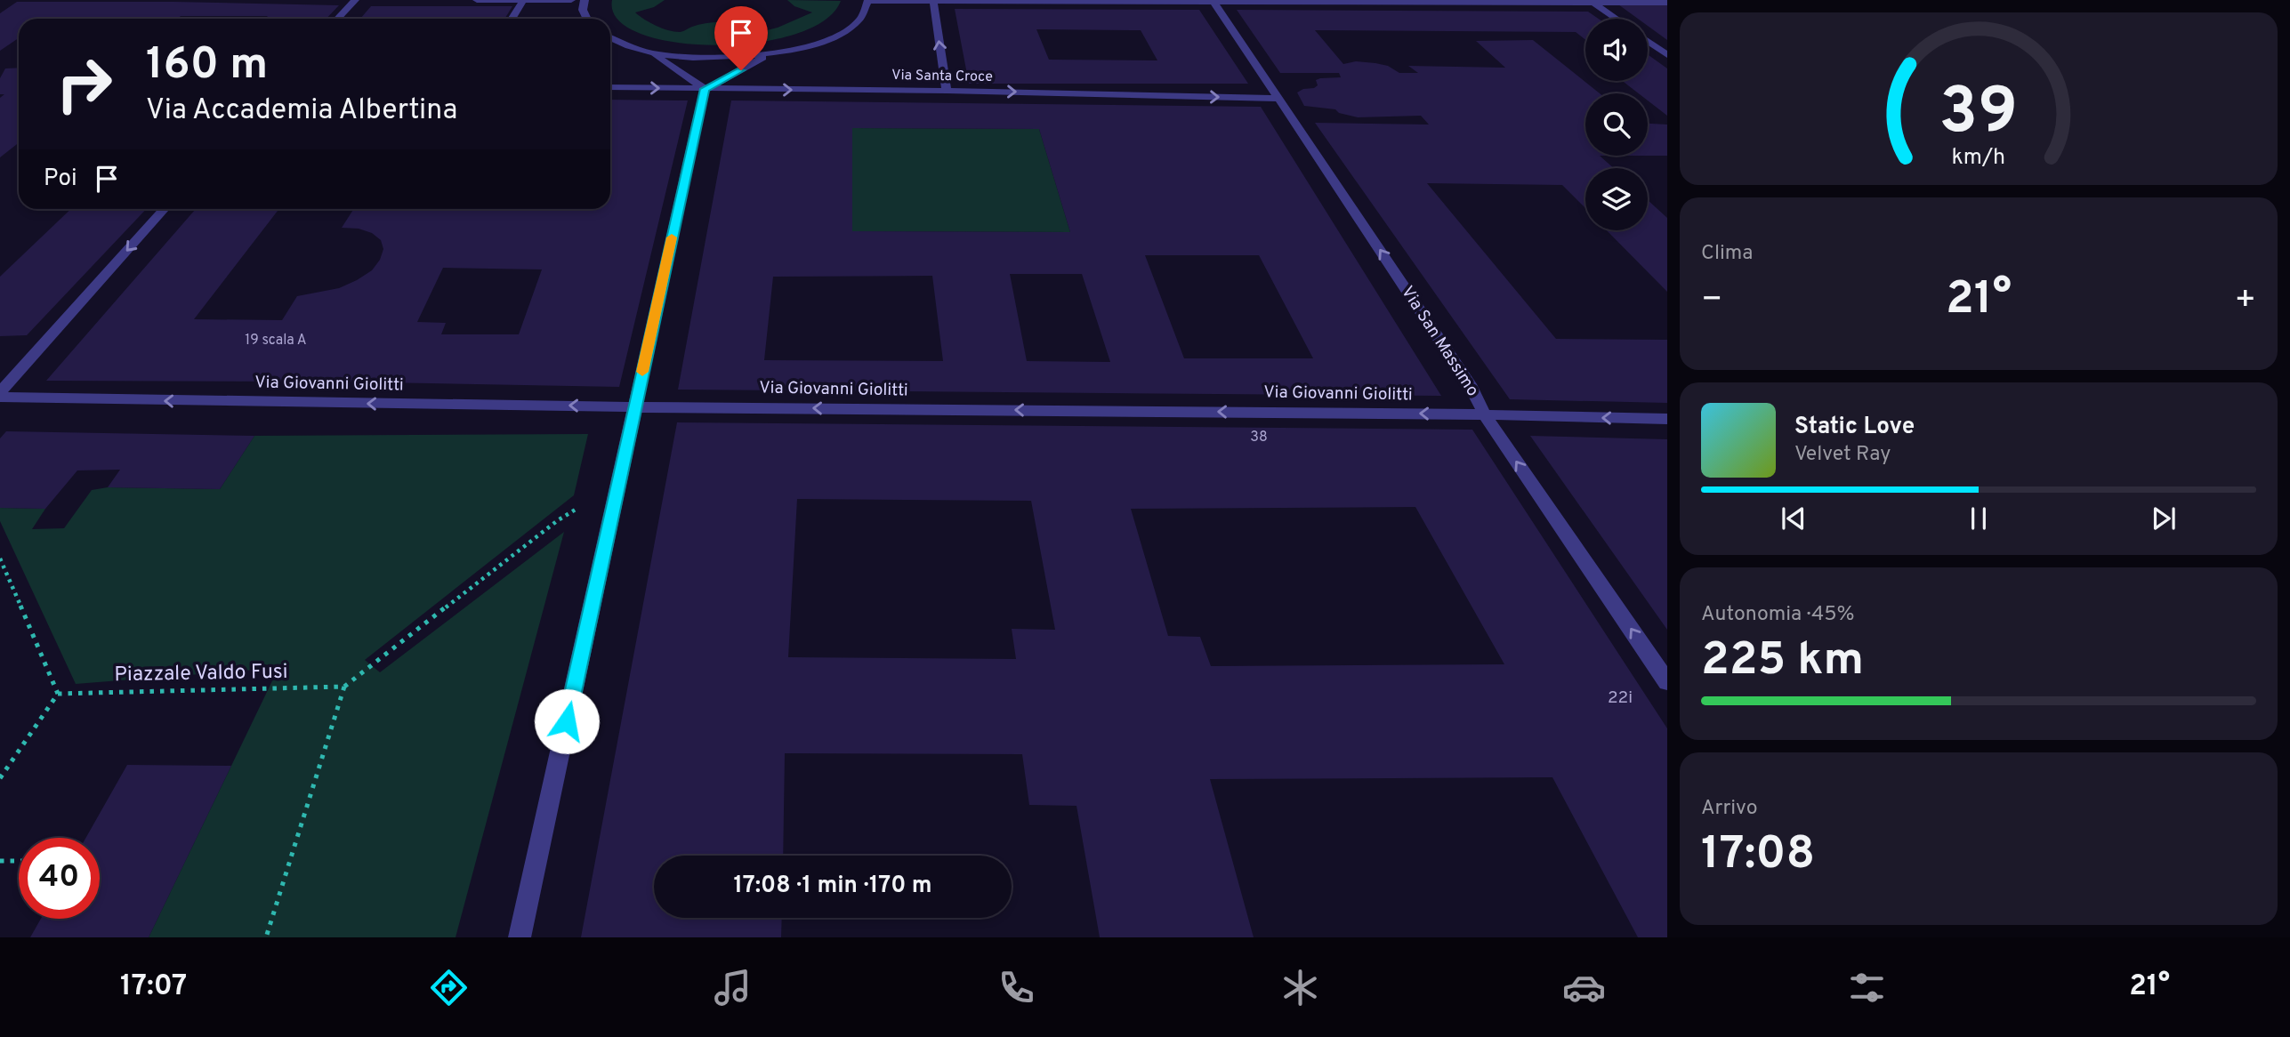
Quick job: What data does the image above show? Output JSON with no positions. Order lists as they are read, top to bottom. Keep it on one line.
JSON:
{"streets":{"street":["Via Santa Croce","Via San Massimo","Via Giovanni Giolitti"],"path":["Piazzale Valdo Fusi"]},"crossings":[["Via Santa Croce","Via San Massimo"],["Via San Massimo","Via Giovanni Giolitti"]],"one_way":["Via San Massimo","Via Giovanni Giolitti"],"house_numbers":["19 scala A","38","22i"],"page":{"turn":["160 m","Via Accademia Albertina"],"then":"Poi","tile":["Clima",["Autonomia · 45%","225 km"],["Arrivo","17:08"]],"heat":["−","21°","+"],"song":["Static Love","Velvet Ray"],"limit":"40","trip":"17:08 · 1 min · 170 m","tabs":["17:07","21°"],"gauge":["39","km/h"]}}
